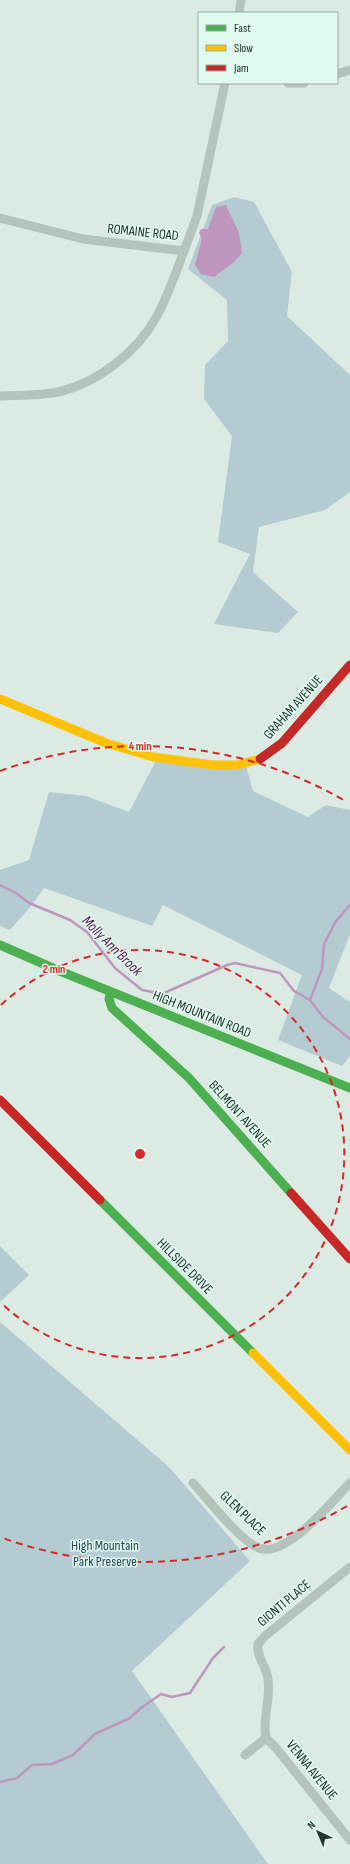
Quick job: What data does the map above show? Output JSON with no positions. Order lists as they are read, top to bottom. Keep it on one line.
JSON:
{"streets":{"street":["ROMAINE ROAD","GRAHAM AVENUE","HIGH MOUNTAIN ROAD","BELMONT AVENUE","HILLSIDE DRIVE","GLEN PLACE","GIONTI PLACE","VENNA AVENUE"]},"crossings":[["HIGH MOUNTAIN ROAD","BELMONT AVENUE"],["GIONTI PLACE","VENNA AVENUE"]],"water":["Molly Ann Brook"],"parks":["High Mountain Park Preserve"],"legend":["Fast","Slow","Jam"],"north":"top left","rings":["4 min","2 min"]}
